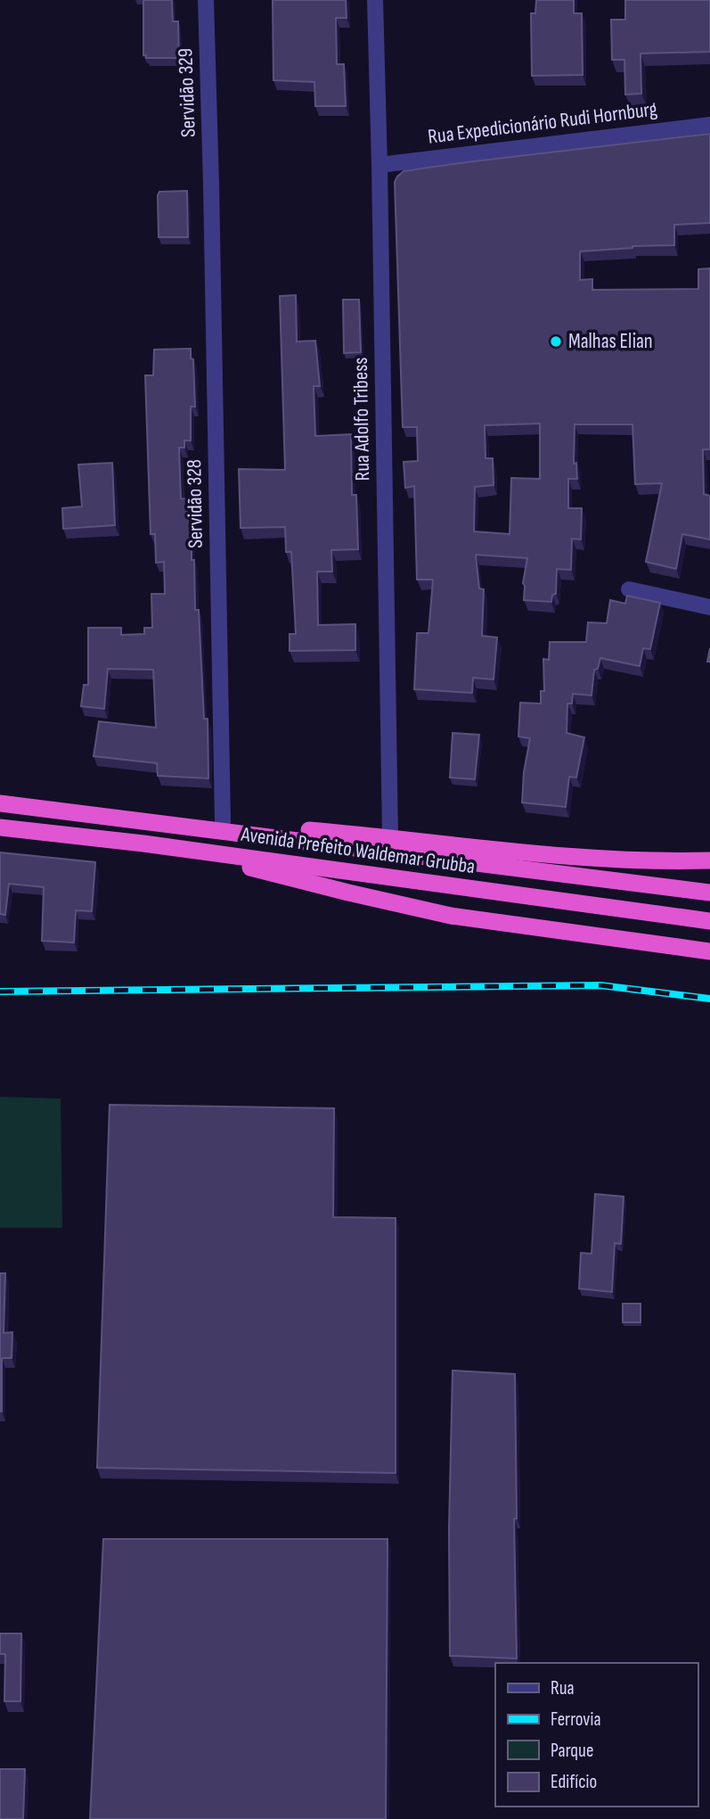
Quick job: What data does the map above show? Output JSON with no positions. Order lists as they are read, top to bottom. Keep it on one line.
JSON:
{"streets":{"highway":["Avenida Prefeito Waldemar Grubba"],"street":["Servidão 329","Rua Expedicionário Rudi Hornburg","Rua Adolfo Tribess","Servidão 328"]},"crossings":[["Servidão 329","Servidão 328"],["Rua Expedicionário Rudi Hornburg","Rua Adolfo Tribess"]],"places":["Malhas Elian"],"legend":["Rua","Ferrovia","Parque","Edifício"]}
